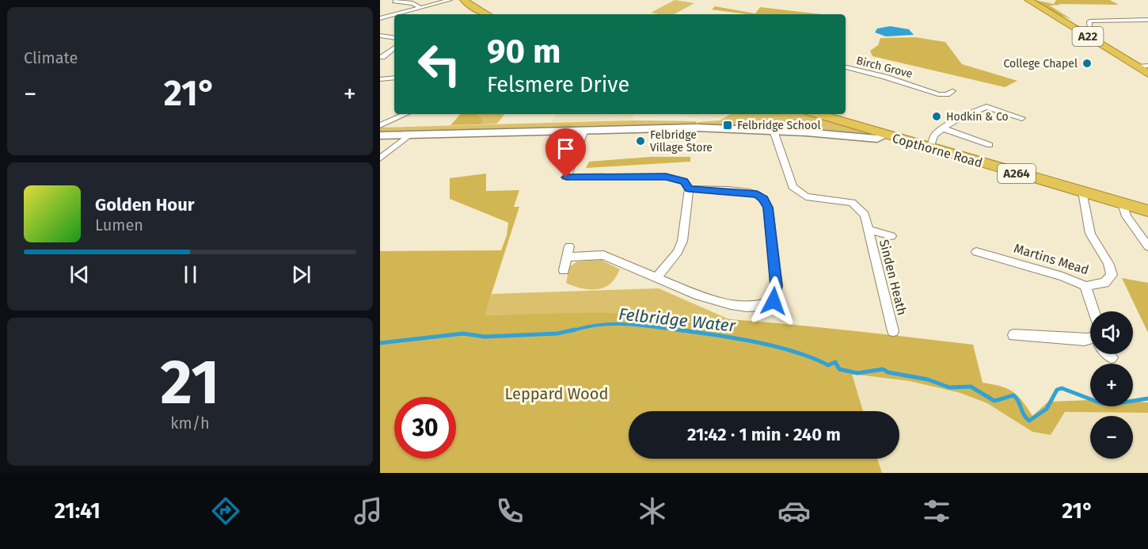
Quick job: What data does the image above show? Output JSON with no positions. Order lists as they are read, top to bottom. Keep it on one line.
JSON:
{"streets":{"highway":["A22","Copthorne Road","A264"],"street":["Birch Grove","Martins Mead","Sinden Heath"]},"crossings":[["Copthorne Road","Martins Mead"]],"water":["Felbridge Water"],"parks":["Leppard Wood"],"places":{"other":["College Chapel","Hodkin & Co","Felbridge Village Store"],"transit":["Felbridge School"]},"page":{"tile":["Climate",["21","km/h"]],"turn":["90 m","Felsmere Drive"],"heat":["−","21°","+"],"song":["Golden Hour","Lumen"],"map_buttons":["+","−"],"limit":"30","trip":"21:42 · 1 min · 240 m","tabs":["21:41","21°"]}}
